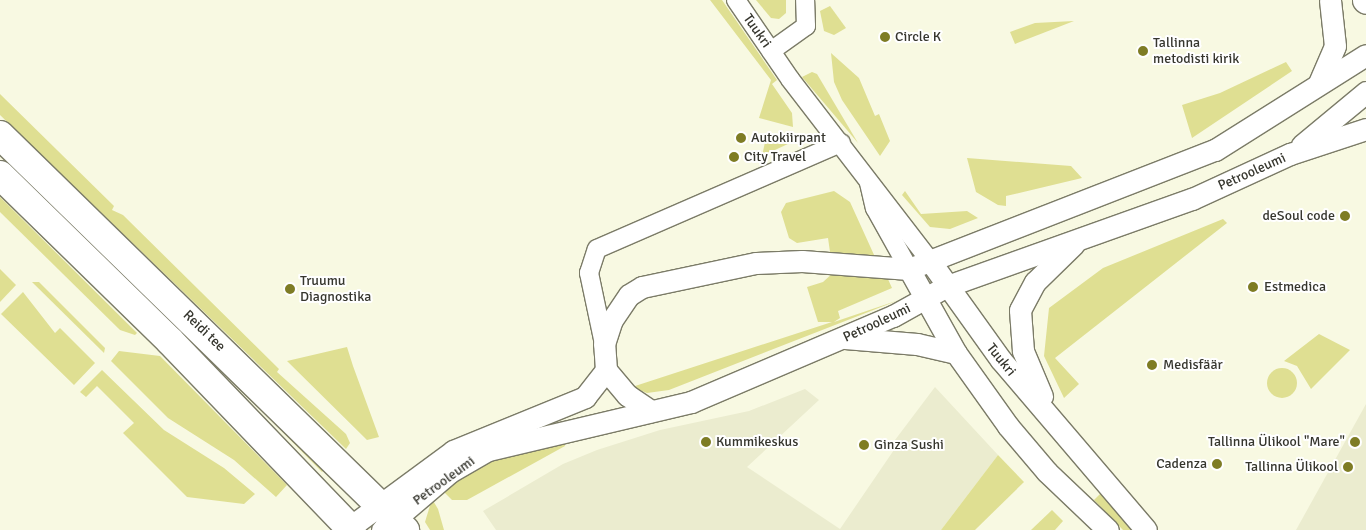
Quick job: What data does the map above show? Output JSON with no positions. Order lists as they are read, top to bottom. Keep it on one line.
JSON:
{"streets":{"main road":["Reidi tee"],"street":["Tuukri","Petrooleumi"]},"crossings":[["Tuukri","Petrooleumi"],["Petrooleumi","Reidi tee"]],"places":["Circle K","Tallinna metodisti kirik","Autokiirpant","City Travel","deSoul code","Estmedica","Truumu Diagnostika","Medisfäär","Kummikeskus","Tallinna Ülikool \"Mare\"","Ginza Sushi","Cadenza","Tallinna Ülikool"]}
